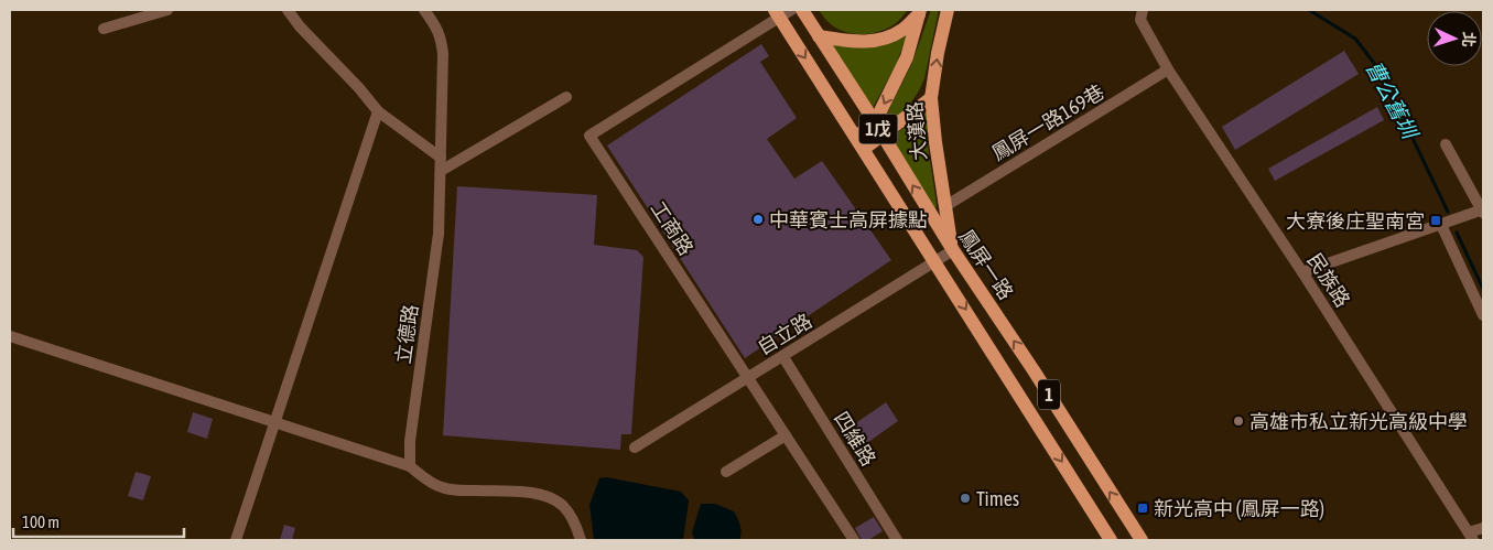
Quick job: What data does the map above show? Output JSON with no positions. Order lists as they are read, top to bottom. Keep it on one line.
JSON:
{"streets":{"main road":["1戊","大漢路","鳳屏一路","1"],"street":["鳳屏一路169巷","工商路","民族路","立德路","自立路","四維路"]},"crossings":[["鳳屏一路169巷","大漢路"],["鳳屏一路169巷","民族路"],["大漢路","鳳屏一路"],["大漢路","自立路"],["工商路","鳳屏一路"],["工商路","自立路"],["鳳屏一路","自立路"],["自立路","四維路"]],"water":["曹公舊圳"],"places":{"other":["中華賓士高屏據點","高雄市私立新光高級中學","Times"],"transit":["大寮後庄聖南宮","新光高中 (鳳屏一路)"]},"scale_bar":"100 m","north":"right"}
